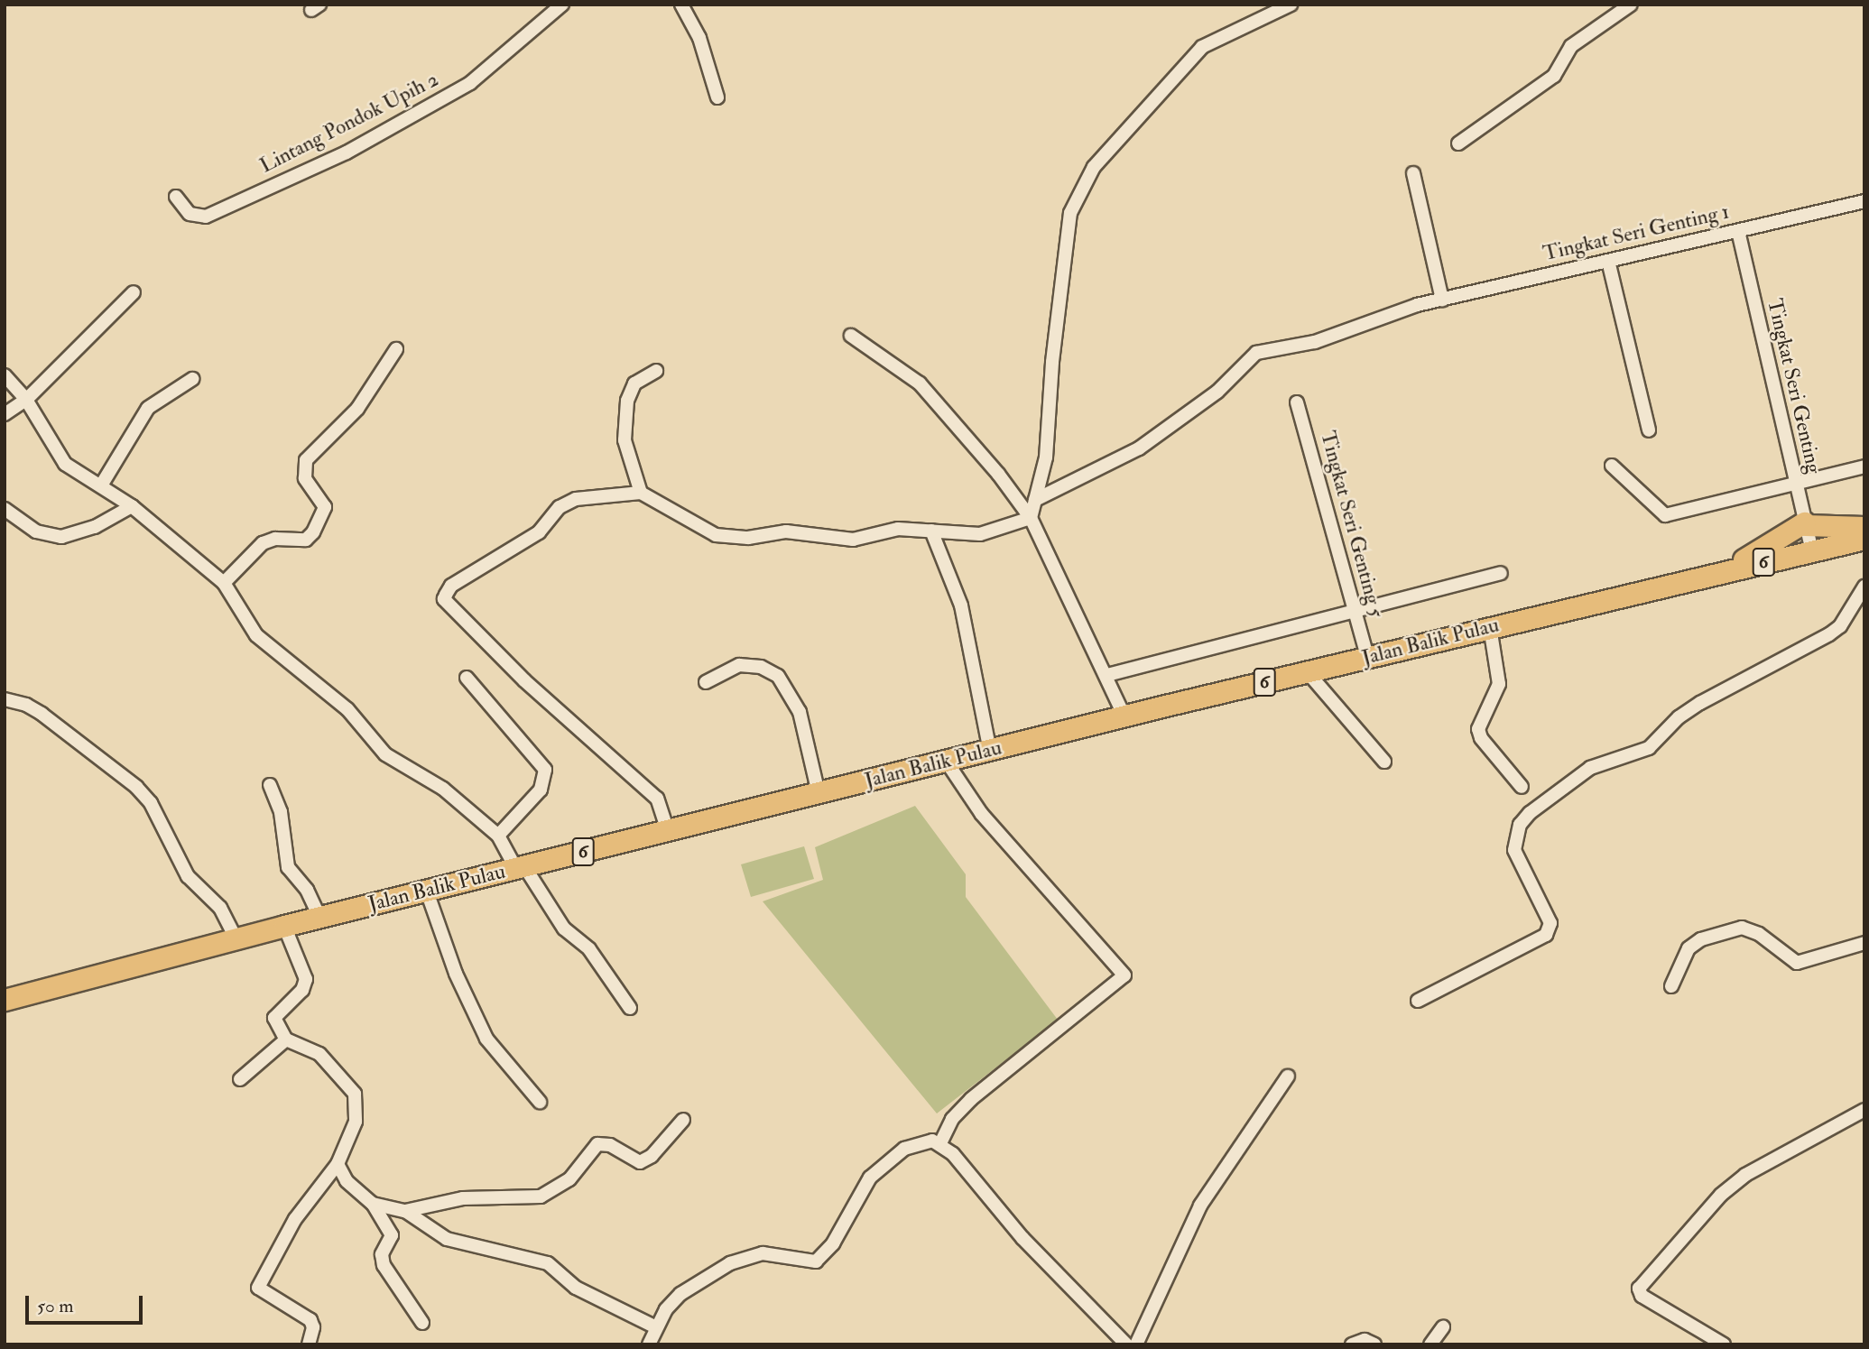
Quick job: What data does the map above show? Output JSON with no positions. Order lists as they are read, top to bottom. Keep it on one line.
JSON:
{"streets":{"main road":["6","Jalan Balik Pulau"],"street":["Lintang Pondok Upih 2","Tingkat Seri Genting 1","Tingkat Seri Genting","Tingkat Seri Genting 5"]},"crossings":[["Tingkat Seri Genting 1","Tingkat Seri Genting"],["Tingkat Seri Genting","Jalan Balik Pulau"],["Tingkat Seri Genting 5","Jalan Balik Pulau"]],"scale_bar":"50 m"}
